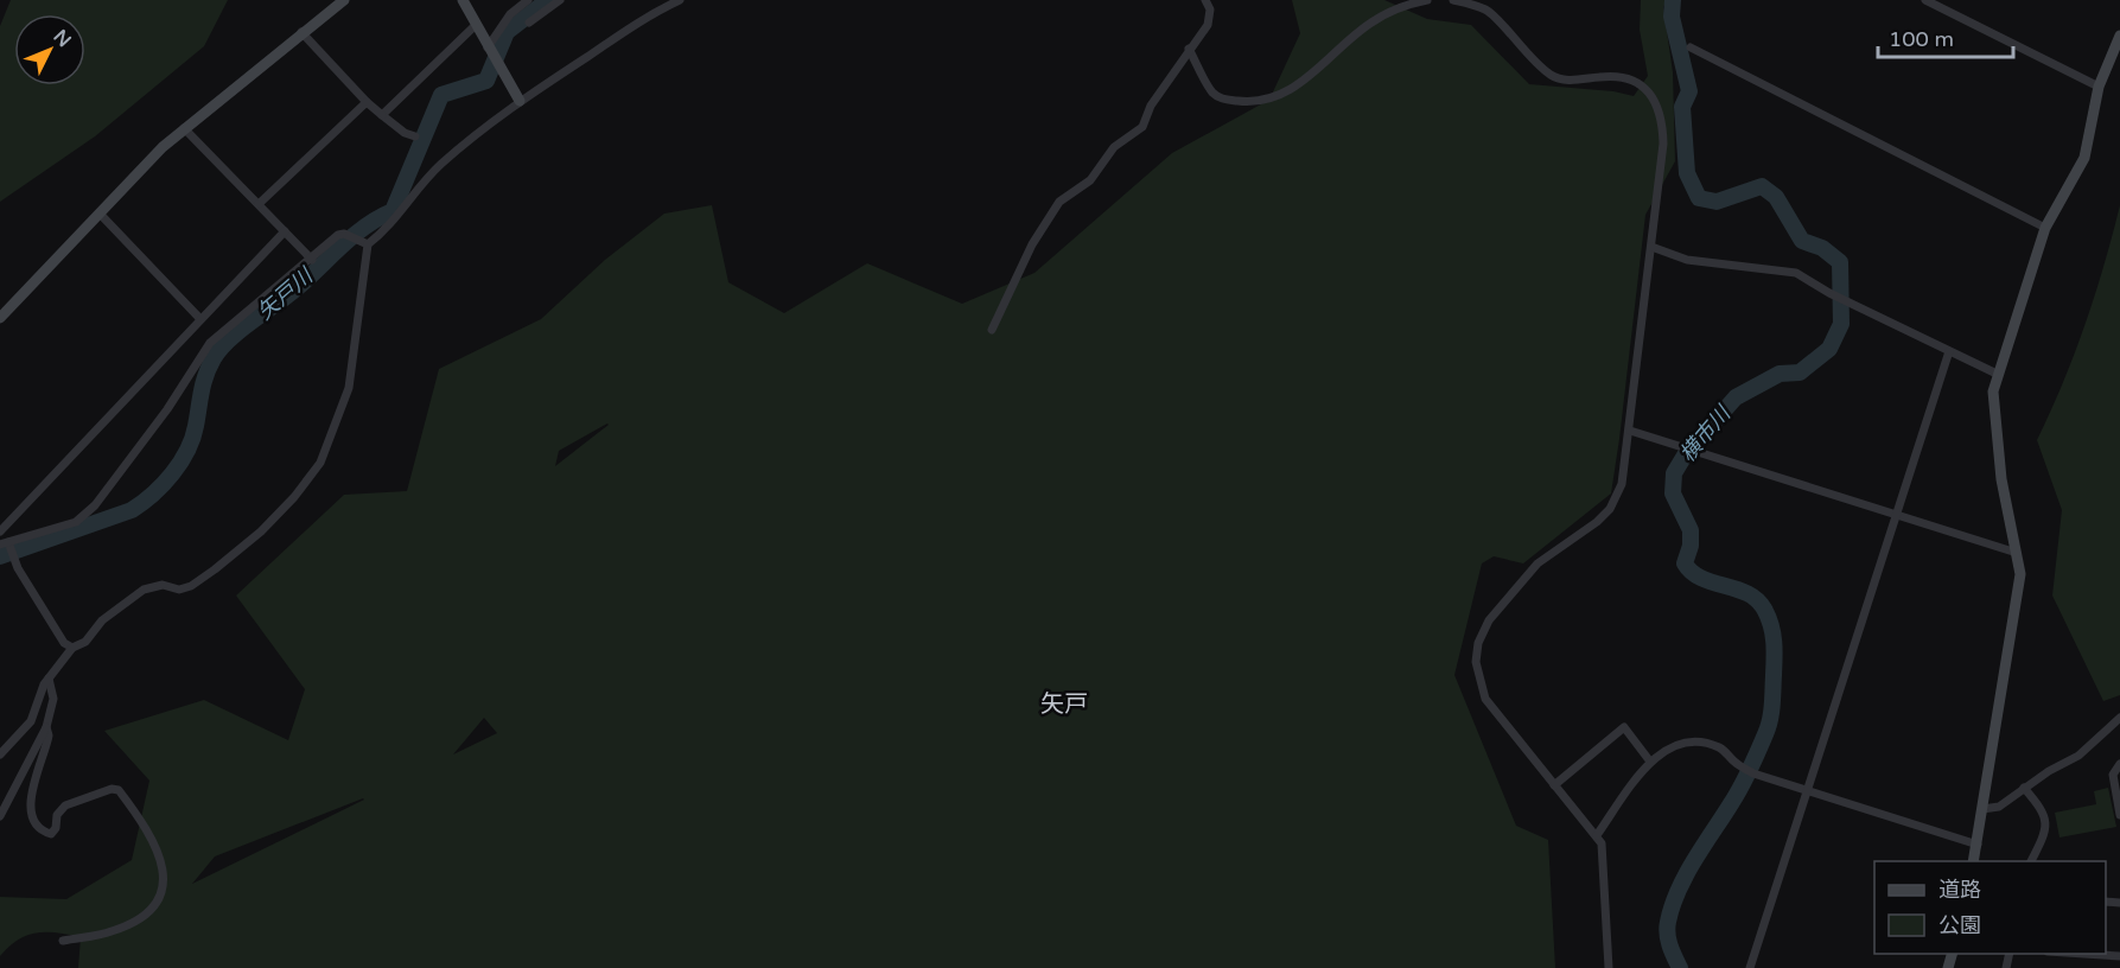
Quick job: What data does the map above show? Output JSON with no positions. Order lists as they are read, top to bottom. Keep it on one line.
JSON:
{"districts":["矢戸"],"water":["矢戸川","横市川"],"legend":["道路","公園"],"scale_bar":"100 m","north":"top right"}
